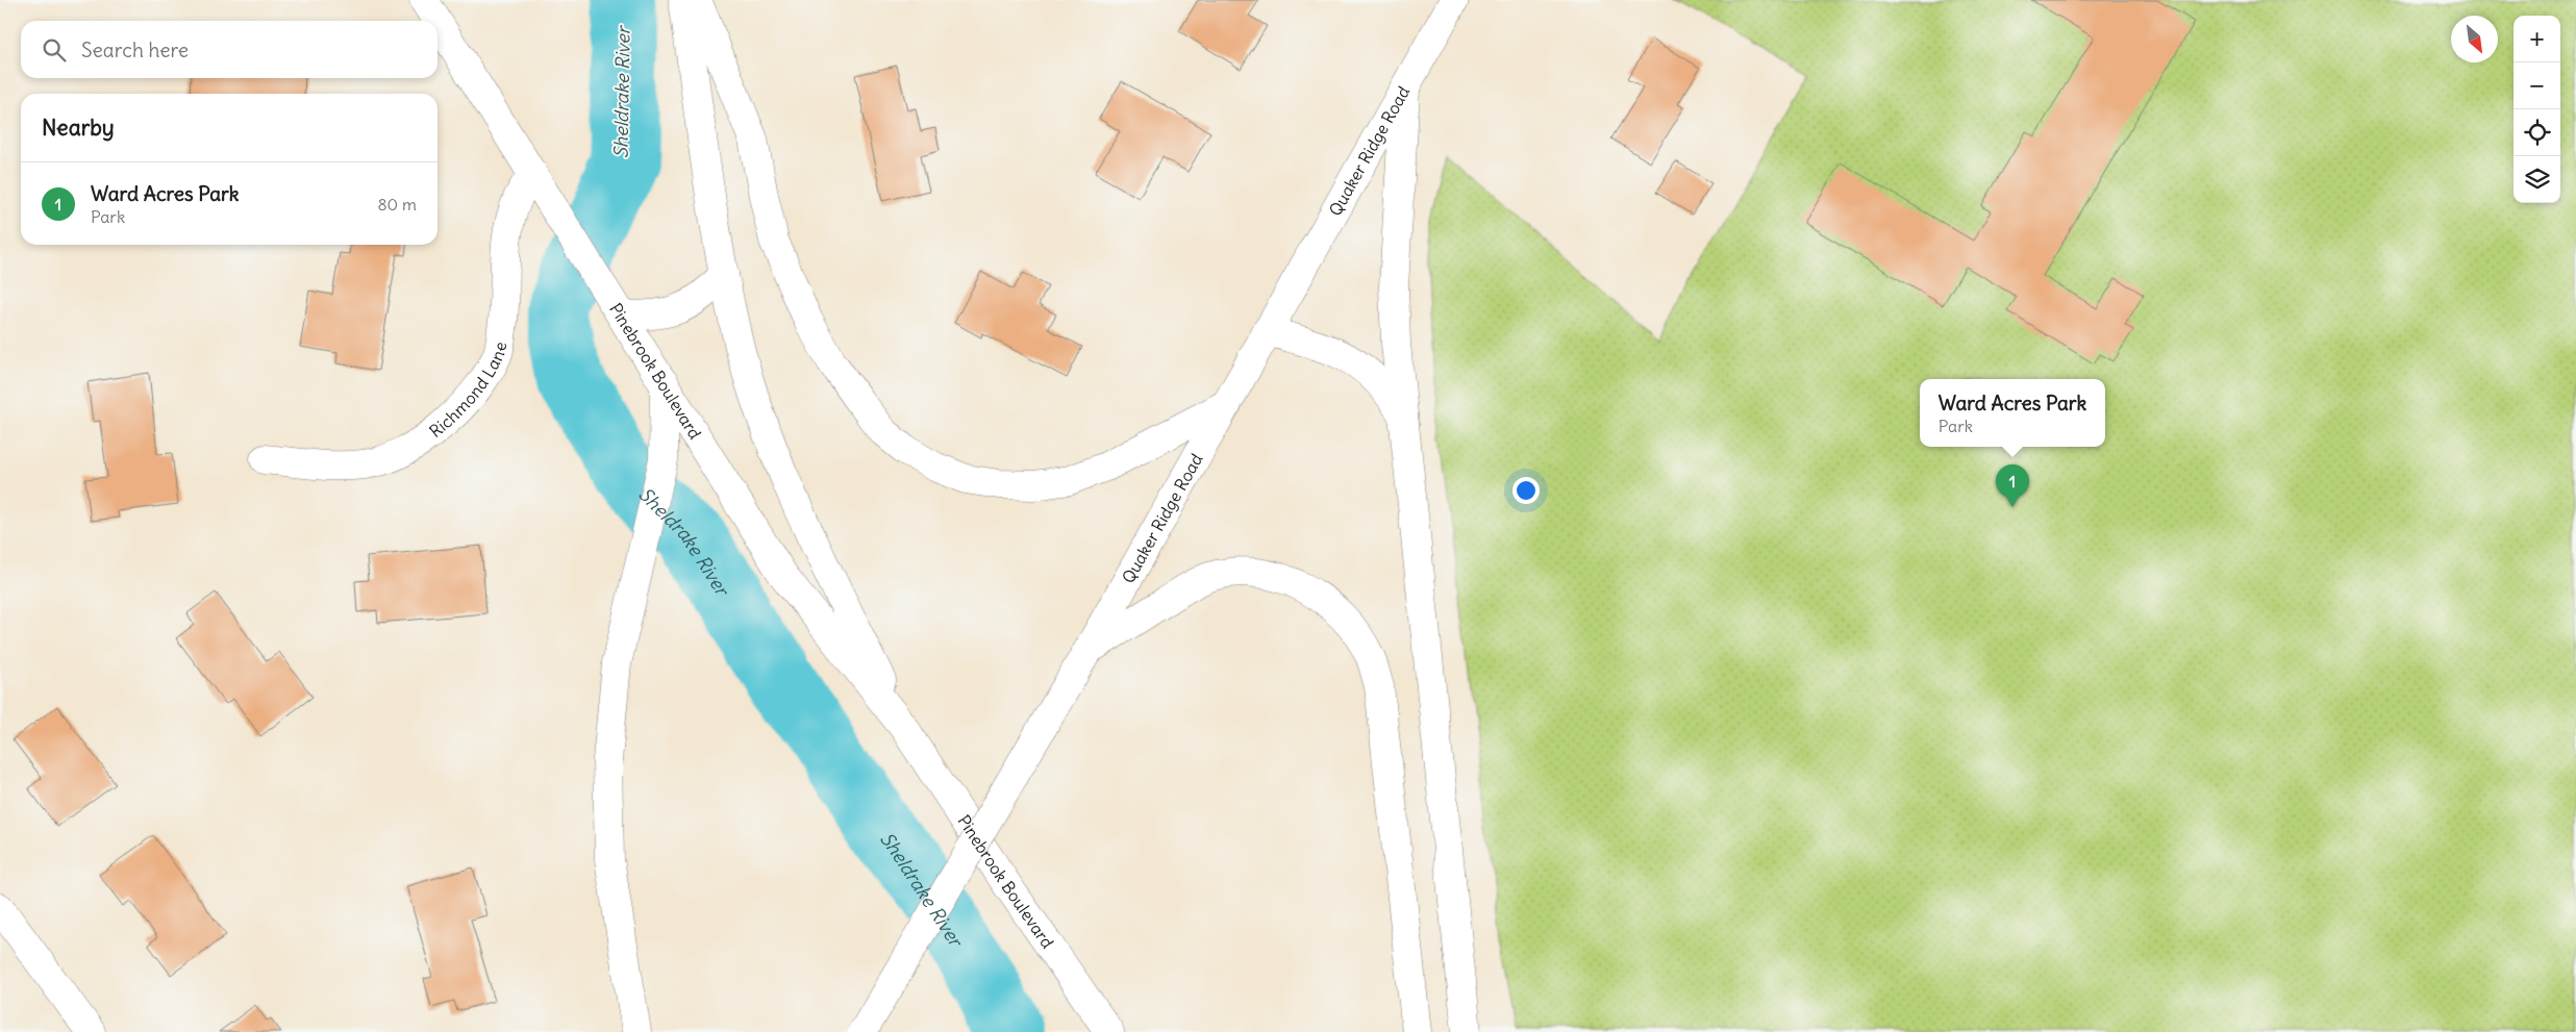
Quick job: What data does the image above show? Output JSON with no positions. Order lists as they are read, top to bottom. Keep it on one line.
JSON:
{"streets":{"street":["Quaker Ridge Road","Pinebrook Boulevard","Richmond Lane"]},"crossings":[["Pinebrook Boulevard","Richmond Lane"]],"water":["Sheldrake River"],"north":"bottom right","page":{"map_buttons":["+","−"],"search":"Search here","heading":"Nearby","list":[{"mark":"1","name":"Ward Acres Park","note":"Park","value":"80 m"}],"popup":["Ward Acres Park","Park"],"pins":"1"}}
